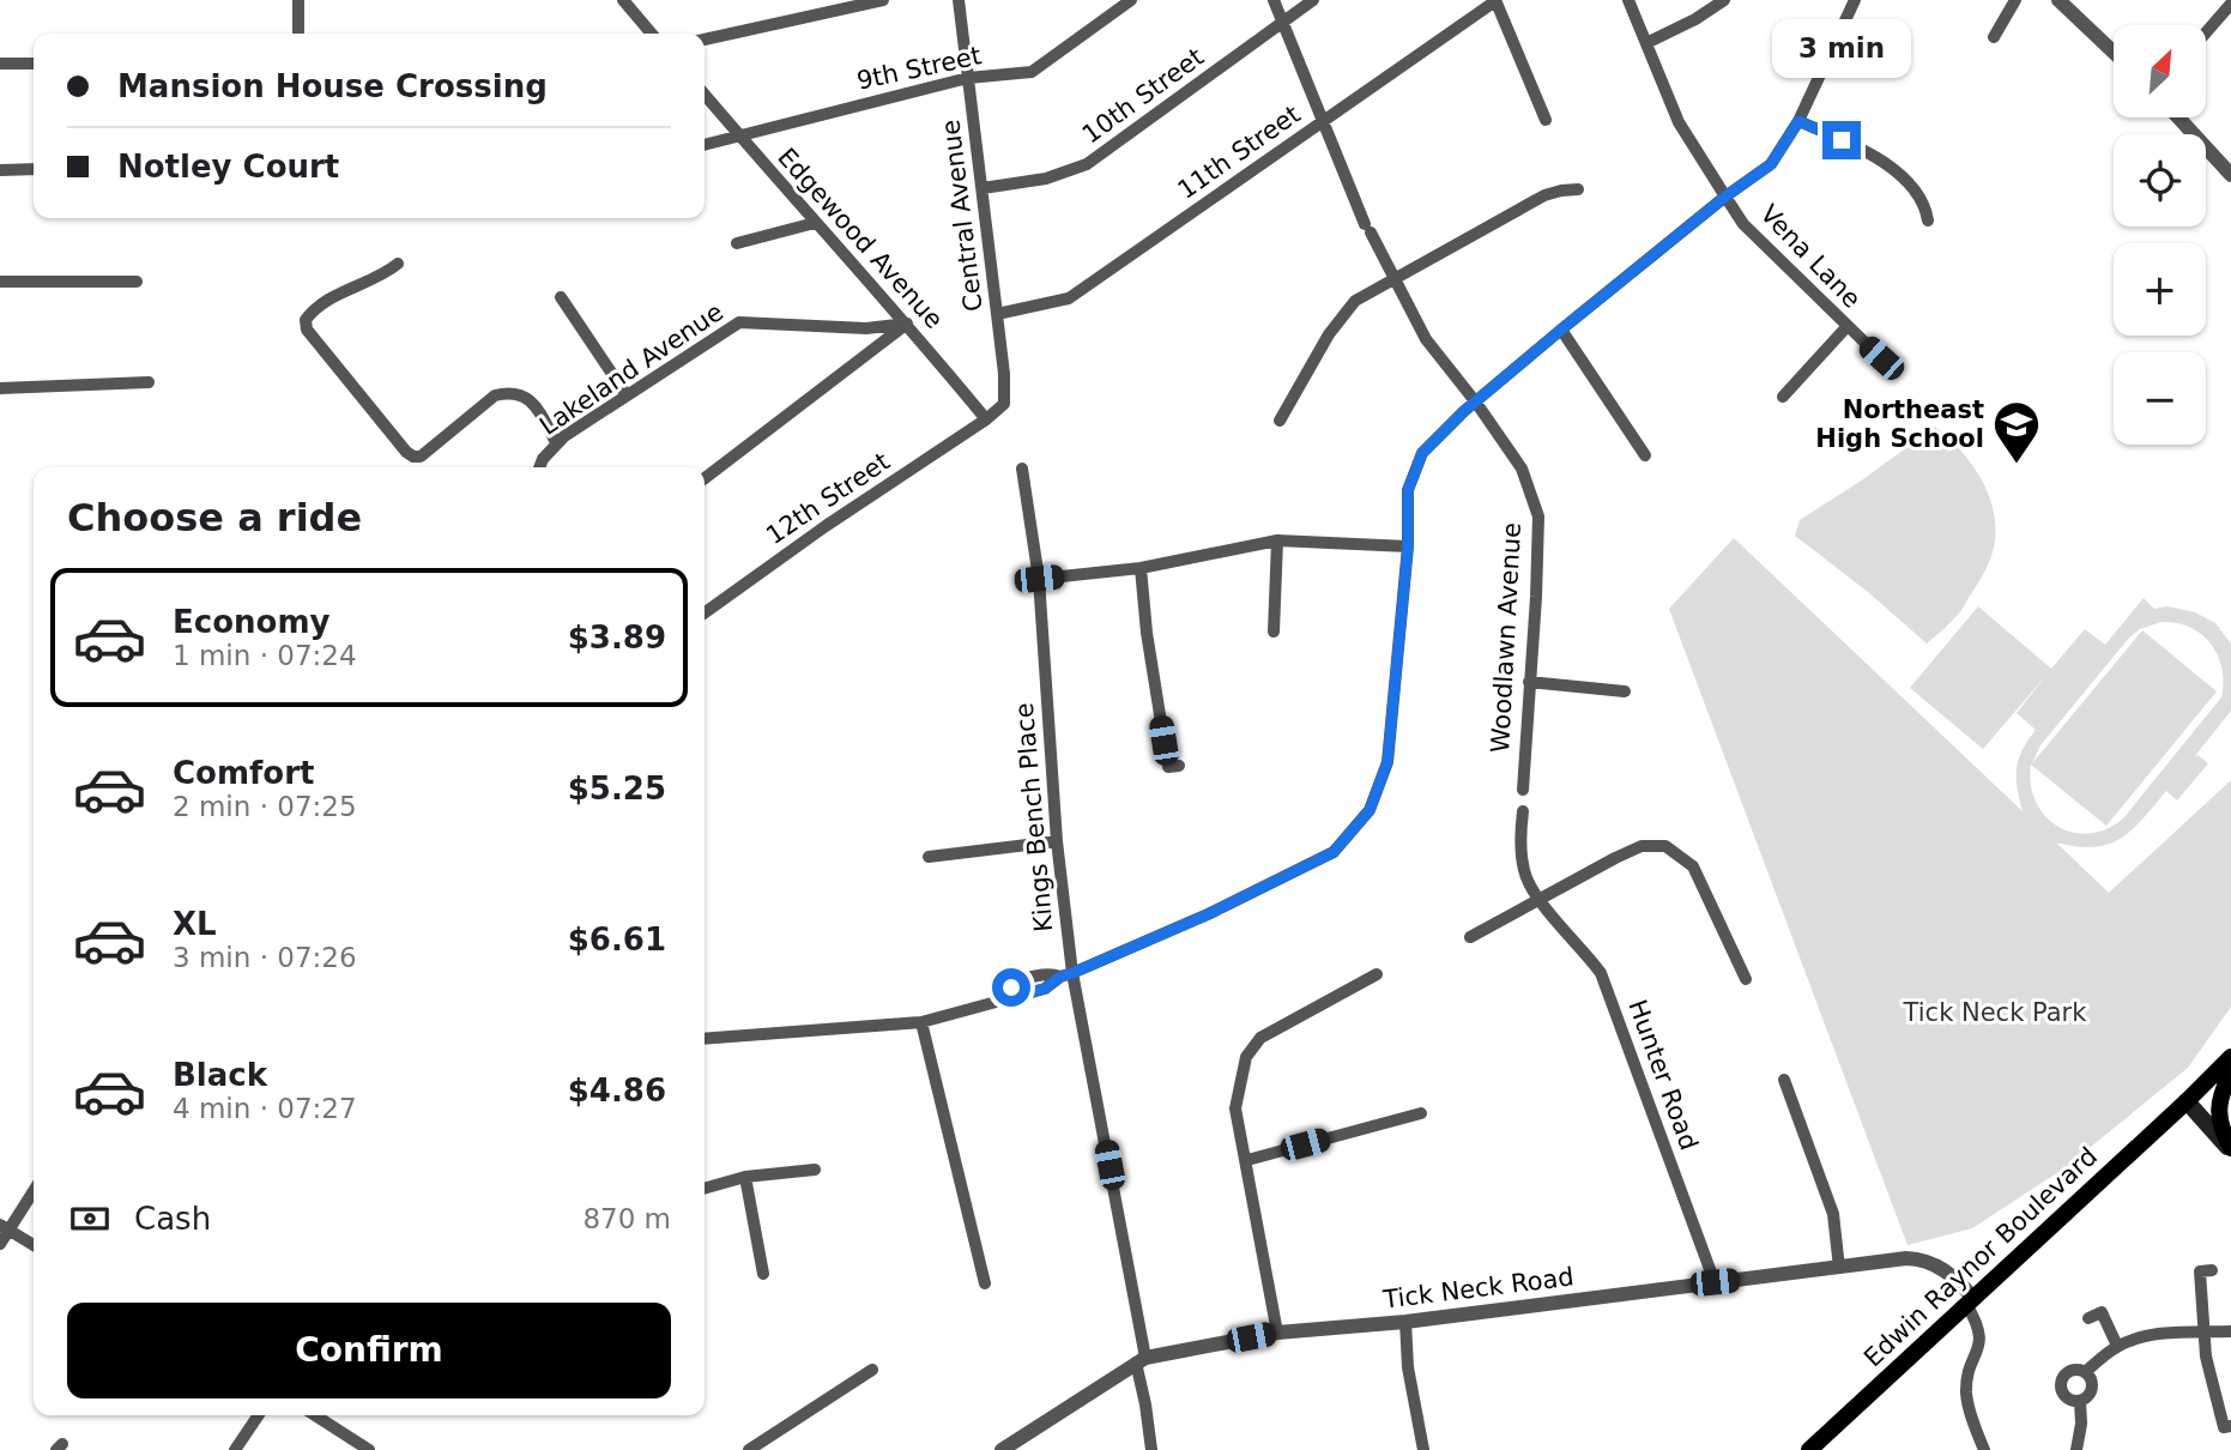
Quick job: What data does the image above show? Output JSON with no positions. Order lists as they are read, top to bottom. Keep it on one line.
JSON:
{"streets":{"main road":["Edwin Raynor Boulevard"],"street":["9th Street","10th Street","11th Street","Central Avenue","Edgewood Avenue","Vena Lane","Lakeland Avenue","12th Street","Woodlawn Avenue","Kings Bench Place","Hunter Road","Tick Neck Road"]},"crossings":[["9th Street","Central Avenue"],["9th Street","Edgewood Avenue"],["10th Street","Central Avenue"],["10th Street","Woodlawn Avenue"],["11th Street","Central Avenue"],["11th Street","Woodlawn Avenue"],["Central Avenue","Edgewood Avenue"],["Central Avenue","12th Street"],["Edgewood Avenue","Lakeland Avenue"],["Edgewood Avenue","12th Street"],["Kings Bench Place","Tick Neck Road"],["Hunter Road","Tick Neck Road"],["Edwin Raynor Boulevard","Tick Neck Road"]],"parks":["Tick Neck Park"],"places":{"school or university":["Northeast High School"]},"north":"top right","page":{"bubble":"3 min","map_buttons":["+","−"],"banner":["Mansion House Crossing","Notley Court"],"heading":"Choose a ride","list":[{"name":"Economy","note":"1 min · 07:24","value":"$3.89"},{"name":"Comfort","note":"2 min · 07:25","value":"$5.25"},{"name":"XL","note":"3 min · 07:26","value":"$6.61"},{"name":"Black","note":"4 min · 07:27","value":"$4.86"}],"pay":["Cash","870 m"],"buttons":"Confirm"}}
